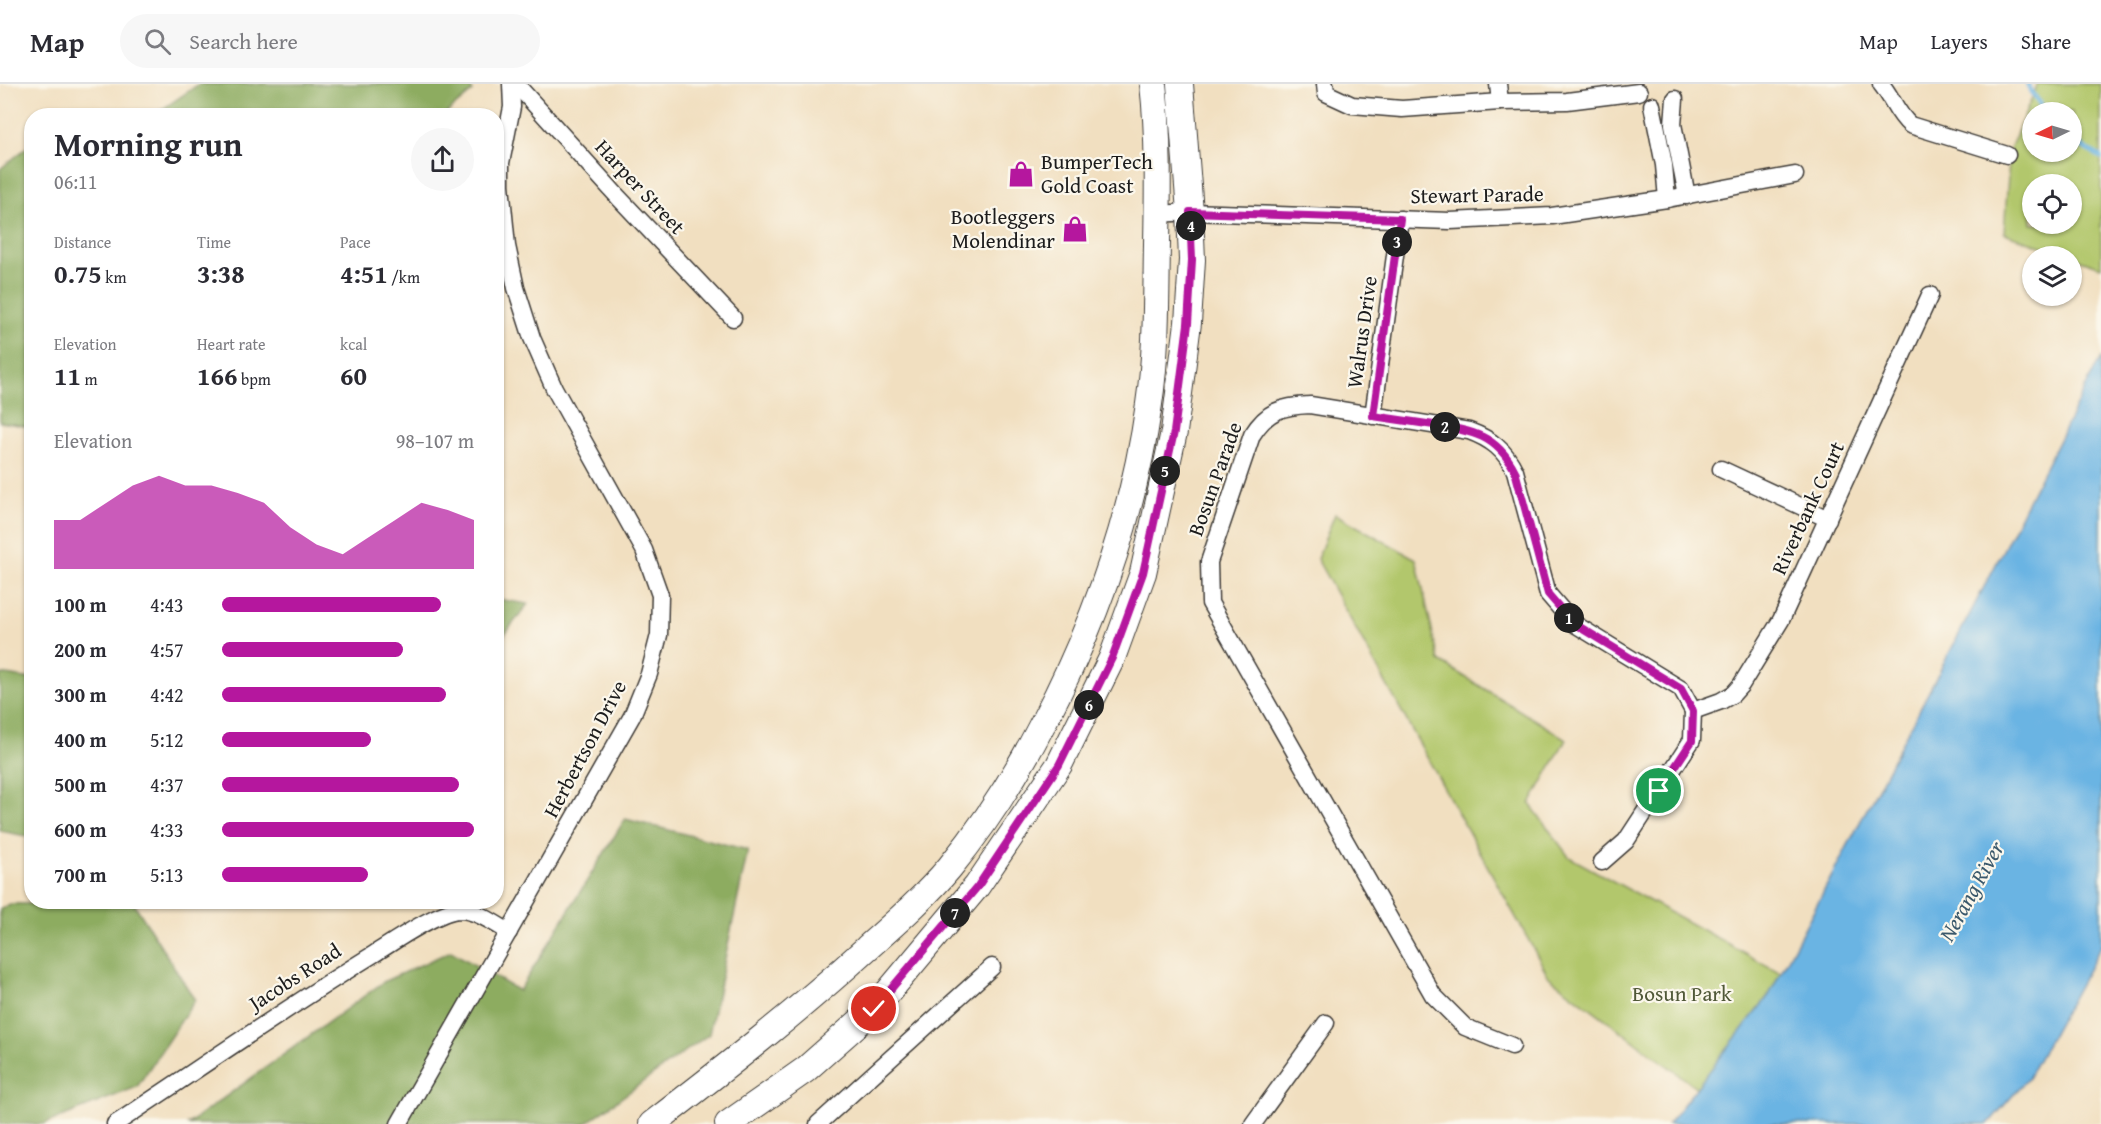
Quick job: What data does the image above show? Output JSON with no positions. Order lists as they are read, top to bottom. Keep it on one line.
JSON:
{"streets":{"street":["Harper Street","Stewart Parade","Walrus Drive","Bosun Parade","Riverbank Court","Herbertson Drive","Jacobs Road"]},"crossings":[["Stewart Parade","Walrus Drive"],["Walrus Drive","Bosun Parade"],["Bosun Parade","Riverbank Court"],["Herbertson Drive","Jacobs Road"]],"water":["Nerang River"],"parks":["Bosun Park"],"places":{"shop":["BumperTech Gold Coast","Bootleggers Molendinar"]},"north":"left","page":{"header":"Map","search":"Search here","nav":["Map","Layers","Share"],"heading":["Morning run","06:11"],"stats":[["Distance","0.75 km"],["Time","3:38"],["Pace","4:51 /km"],["Elevation","11 m"],["Heart rate","166 bpm"],["kcal","60"]],"pins":["4","3","2","5","1","6","7"],"chart":["Elevation","98–107 m"],"list":[{"name":"100 m","note":"4:43"},{"name":"200 m","note":"4:57"},{"name":"300 m","note":"4:42"},{"name":"400 m","note":"5:12"},{"name":"500 m","note":"4:37"},{"name":"600 m","note":"4:33"},{"name":"700 m","note":"5:13"}]}}
